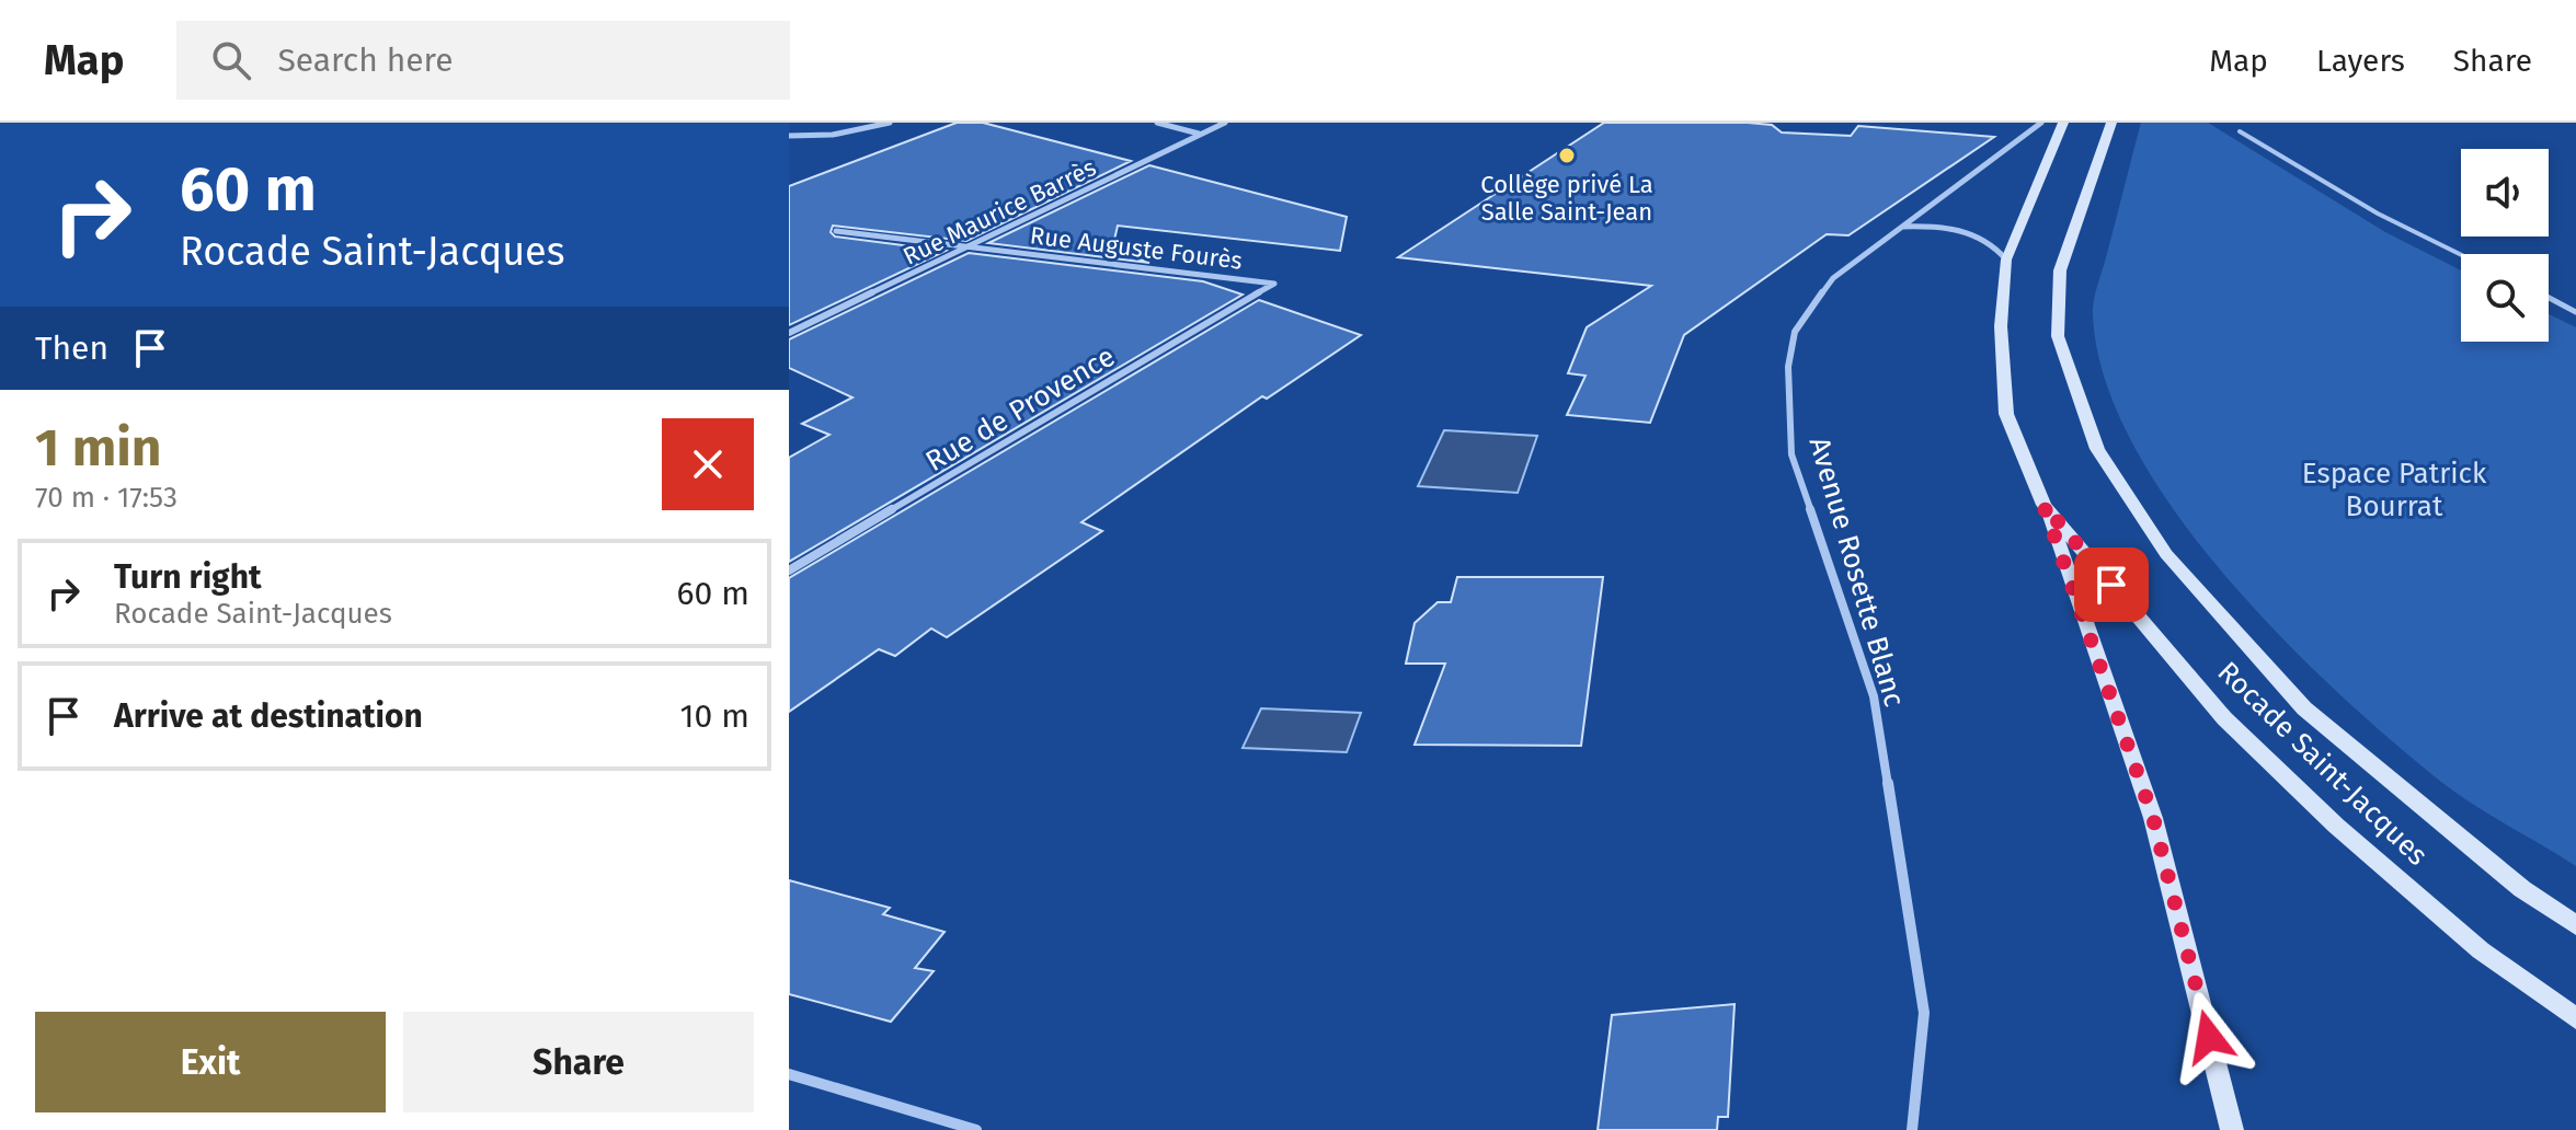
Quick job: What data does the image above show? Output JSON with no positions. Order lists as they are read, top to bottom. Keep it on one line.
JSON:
{"streets":{"main road":["Rocade Saint-Jacques"],"street":["Rue Maurice Barrès","Rue Auguste Fourès","Rue de Provence","Avenue Rosette Blanc"]},"crossings":[["Rue Maurice Barrès","Rue Auguste Fourès"],["Rue Auguste Fourès","Rue de Provence"]],"parks":["Espace Patrick Bourrat"],"places":["Collège privé La Salle Saint-Jean"],"page":{"header":"Map","search":"Search here","nav":["Map","Layers","Share"],"turn":["60 m","Rocade Saint-Jacques"],"then":"Then","heading":["1 min","70 m · 17:53"],"list":[{"name":"Turn right","note":"Rocade Saint-Jacques","value":"60 m"},{"name":"Arrive at destination","value":"10 m"}],"buttons":["Exit","Share"]}}
